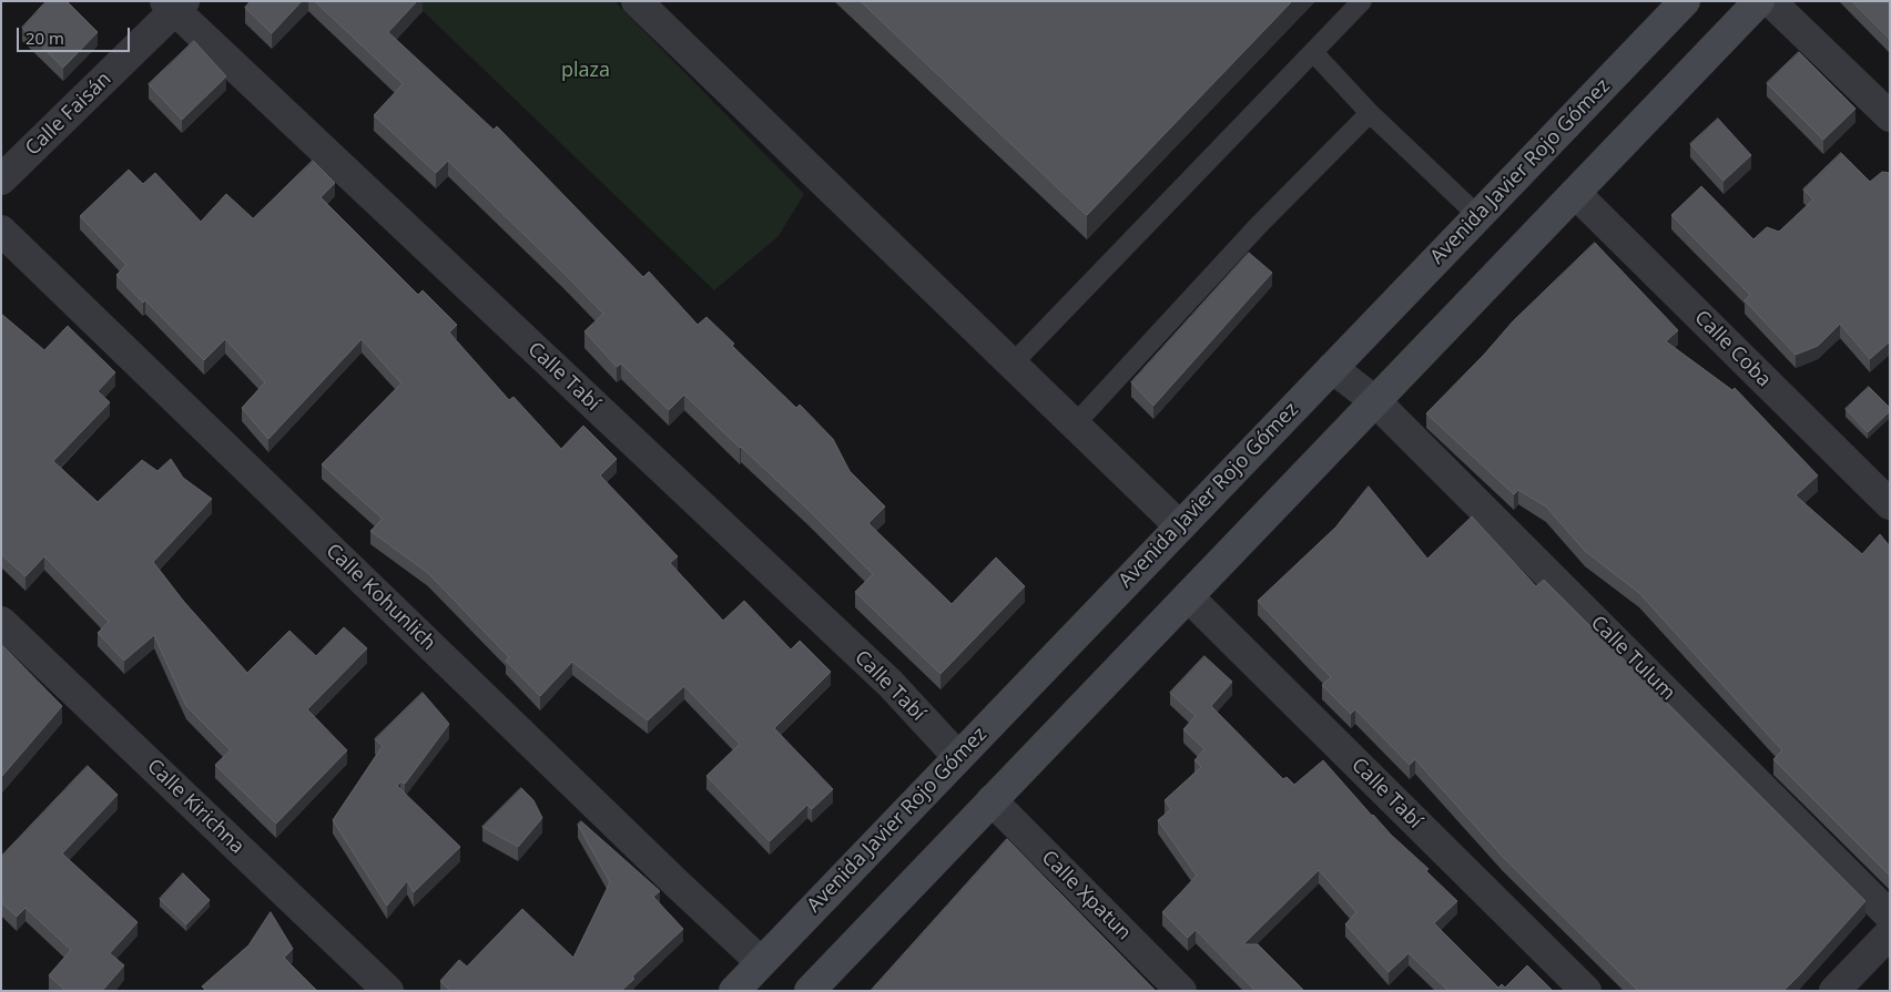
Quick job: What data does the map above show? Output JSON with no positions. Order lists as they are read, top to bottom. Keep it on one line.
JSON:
{"streets":{"main road":["Avenida Javier Rojo Gómez"],"street":["Calle Faisán","Calle Coba","Calle Tabí","Calle Kohunlich","Calle Tulum","Calle Kirichna","Calle Xpatun"]},"crossings":[["Calle Faisán","Calle Tabí"],["Avenida Javier Rojo Gómez","Calle Tabí"],["Avenida Javier Rojo Gómez","Calle Kohunlich"],["Avenida Javier Rojo Gómez","Calle Tulum"]],"parks":["plaza"],"scale_bar":"20 m"}
